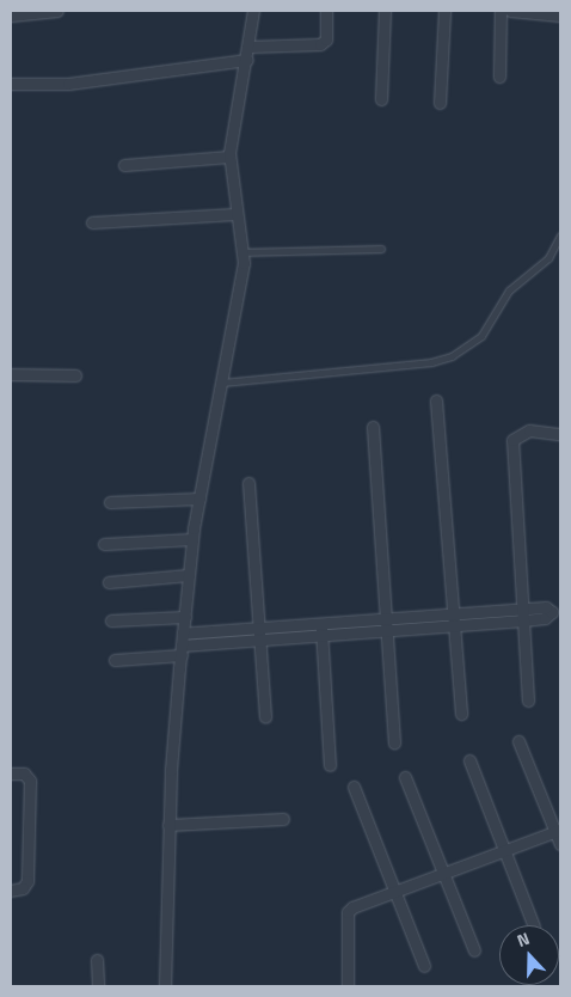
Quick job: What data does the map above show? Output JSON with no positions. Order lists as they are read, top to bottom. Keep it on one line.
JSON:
{"north":"top"}
